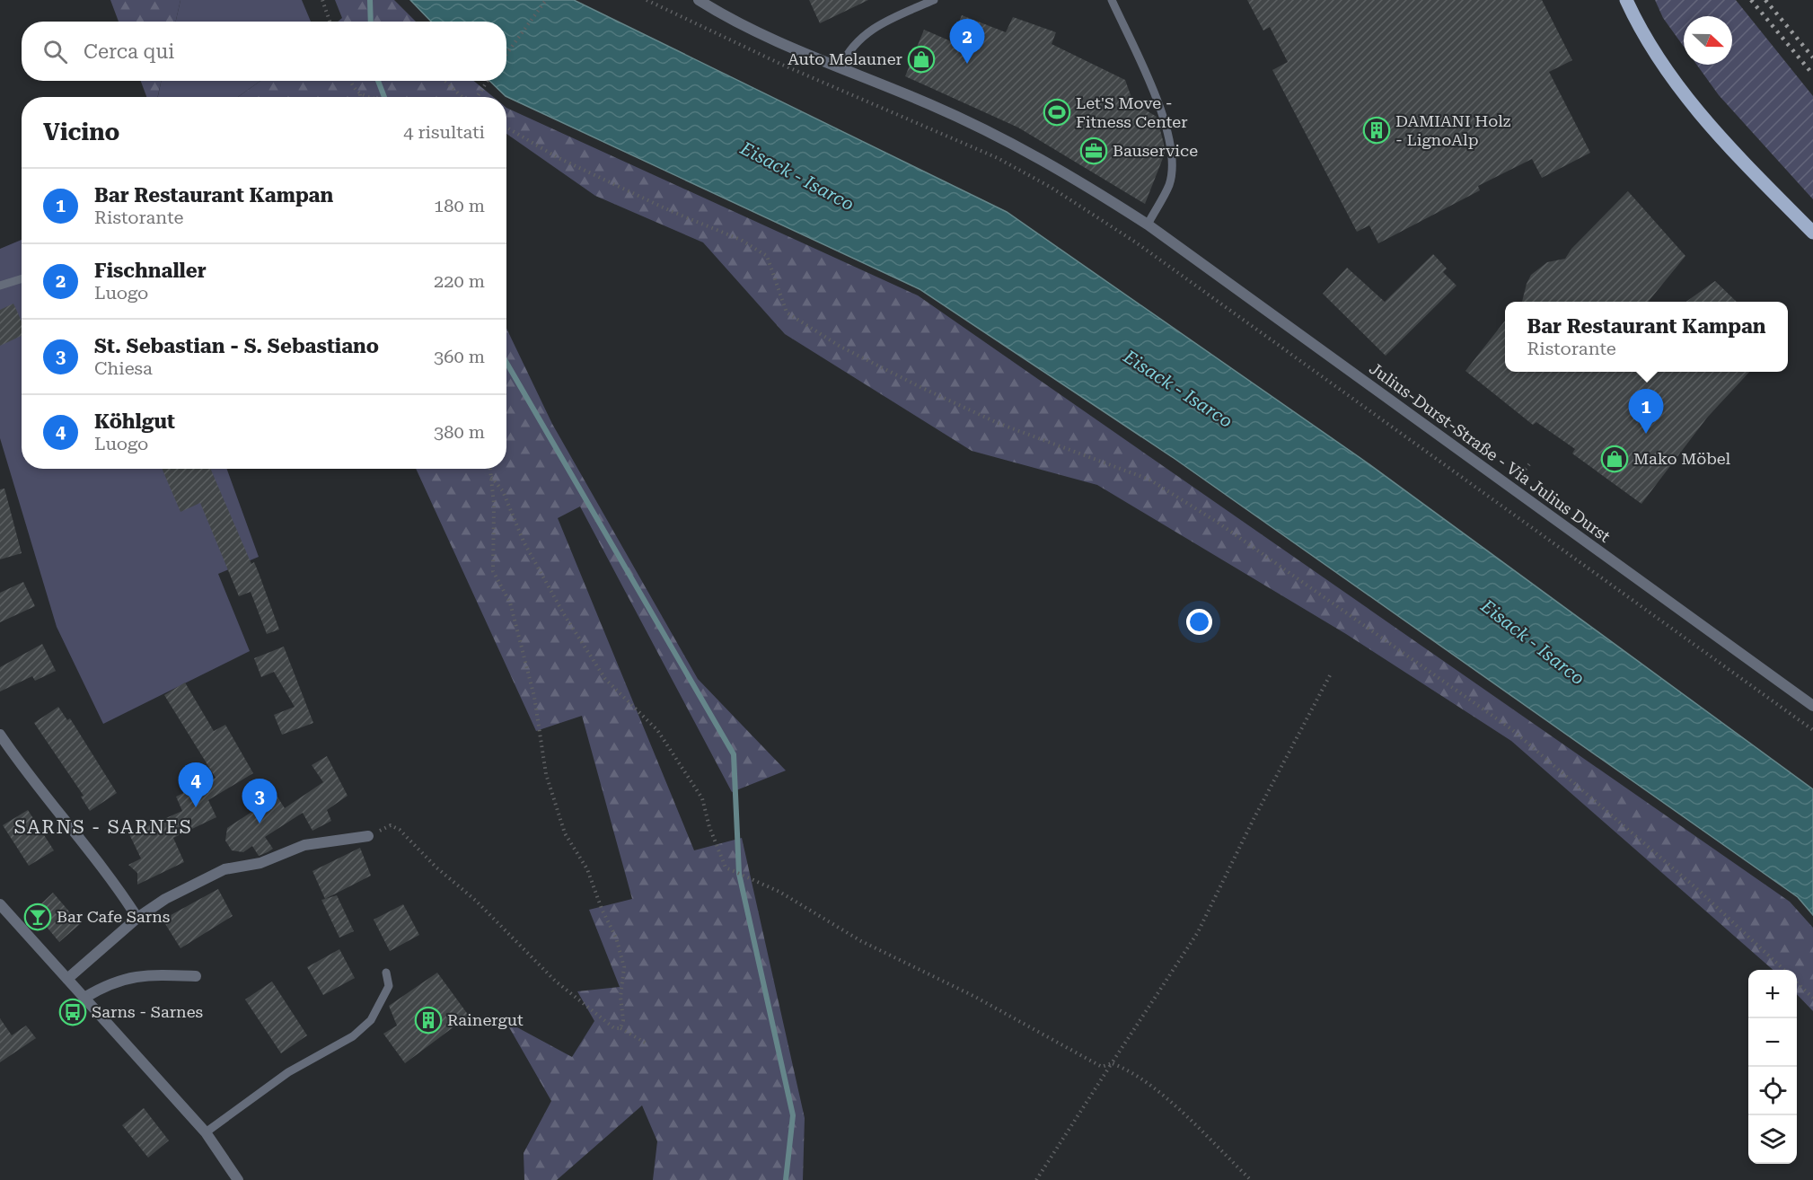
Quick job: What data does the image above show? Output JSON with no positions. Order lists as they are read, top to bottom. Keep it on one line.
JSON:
{"streets":{"street":["Julius-Durst-Straße - Via Julius Durst"]},"districts":["SARNS - SARNES"],"water":["Eisack - Isarco"],"places":{"shop":["Auto Melauner","Mako Möbel"],"sports":["Let'S Move - Fitness Center"],"building":["DAMIANI Holz - LignoAlp","Rainergut"],"office":["Bauservice"],"bar":["Bar Cafe Sarns"],"bus stop":["Sarns - Sarnes"]},"north":"right","page":{"pins":["2","1","4","3"],"search":"Cerca qui","heading":["Vicino","4 risultati"],"list":[{"mark":"1","name":"Bar Restaurant Kampan","note":"Ristorante","value":"180 m"},{"mark":"2","name":"Fischnaller","note":"Luogo","value":"220 m"},{"mark":"3","name":"St. Sebastian - S. Sebastiano","note":"Chiesa","value":"360 m"},{"mark":"4","name":"Köhlgut","note":"Luogo","value":"380 m"}],"popup":["Bar Restaurant Kampan","Ristorante"],"map_buttons":["+","−"]}}
